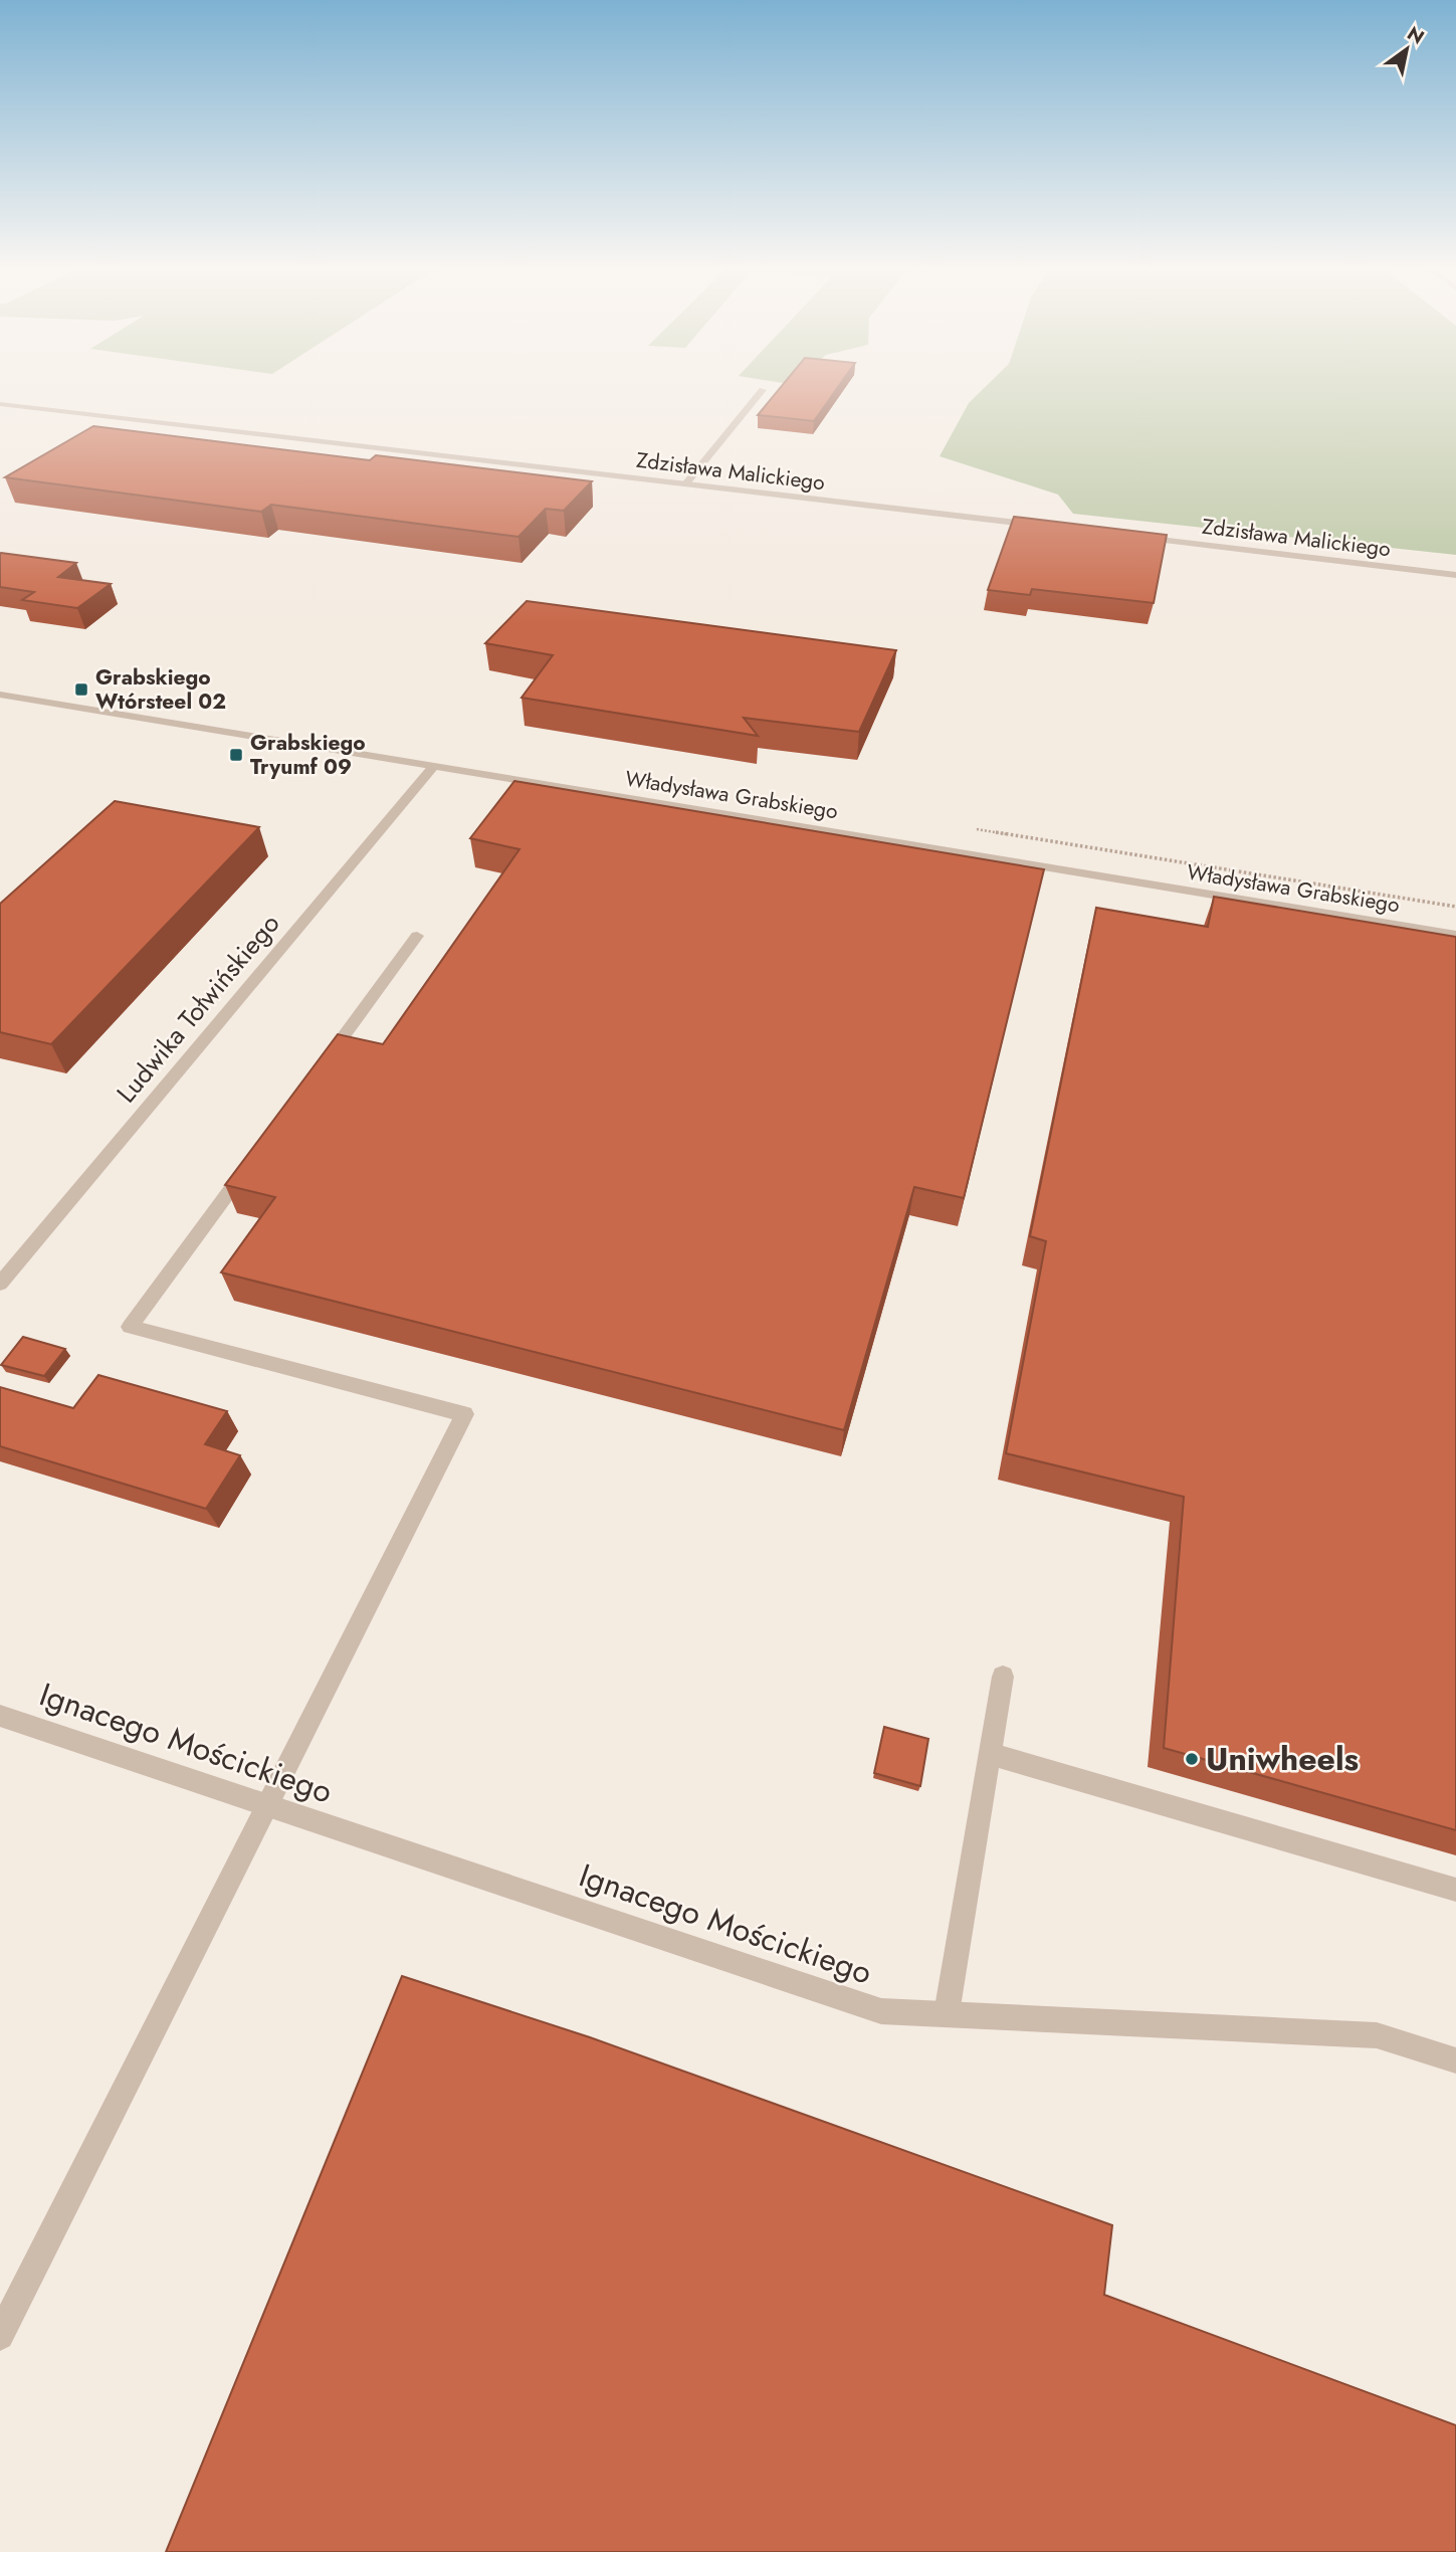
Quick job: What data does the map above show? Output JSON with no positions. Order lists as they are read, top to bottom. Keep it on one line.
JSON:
{"streets":{"street":["Zdzisława Malickiego","Władysława Grabskiego","Ludwika Tołwińskiego","Ignacego Mościckiego"]},"crossings":[["Władysława Grabskiego","Ludwika Tołwińskiego"]],"places":{"transit":["Grabskiego Wtórsteel 02","Grabskiego Tryumf 09"],"other":["Uniwheels"]},"north":"top right"}
